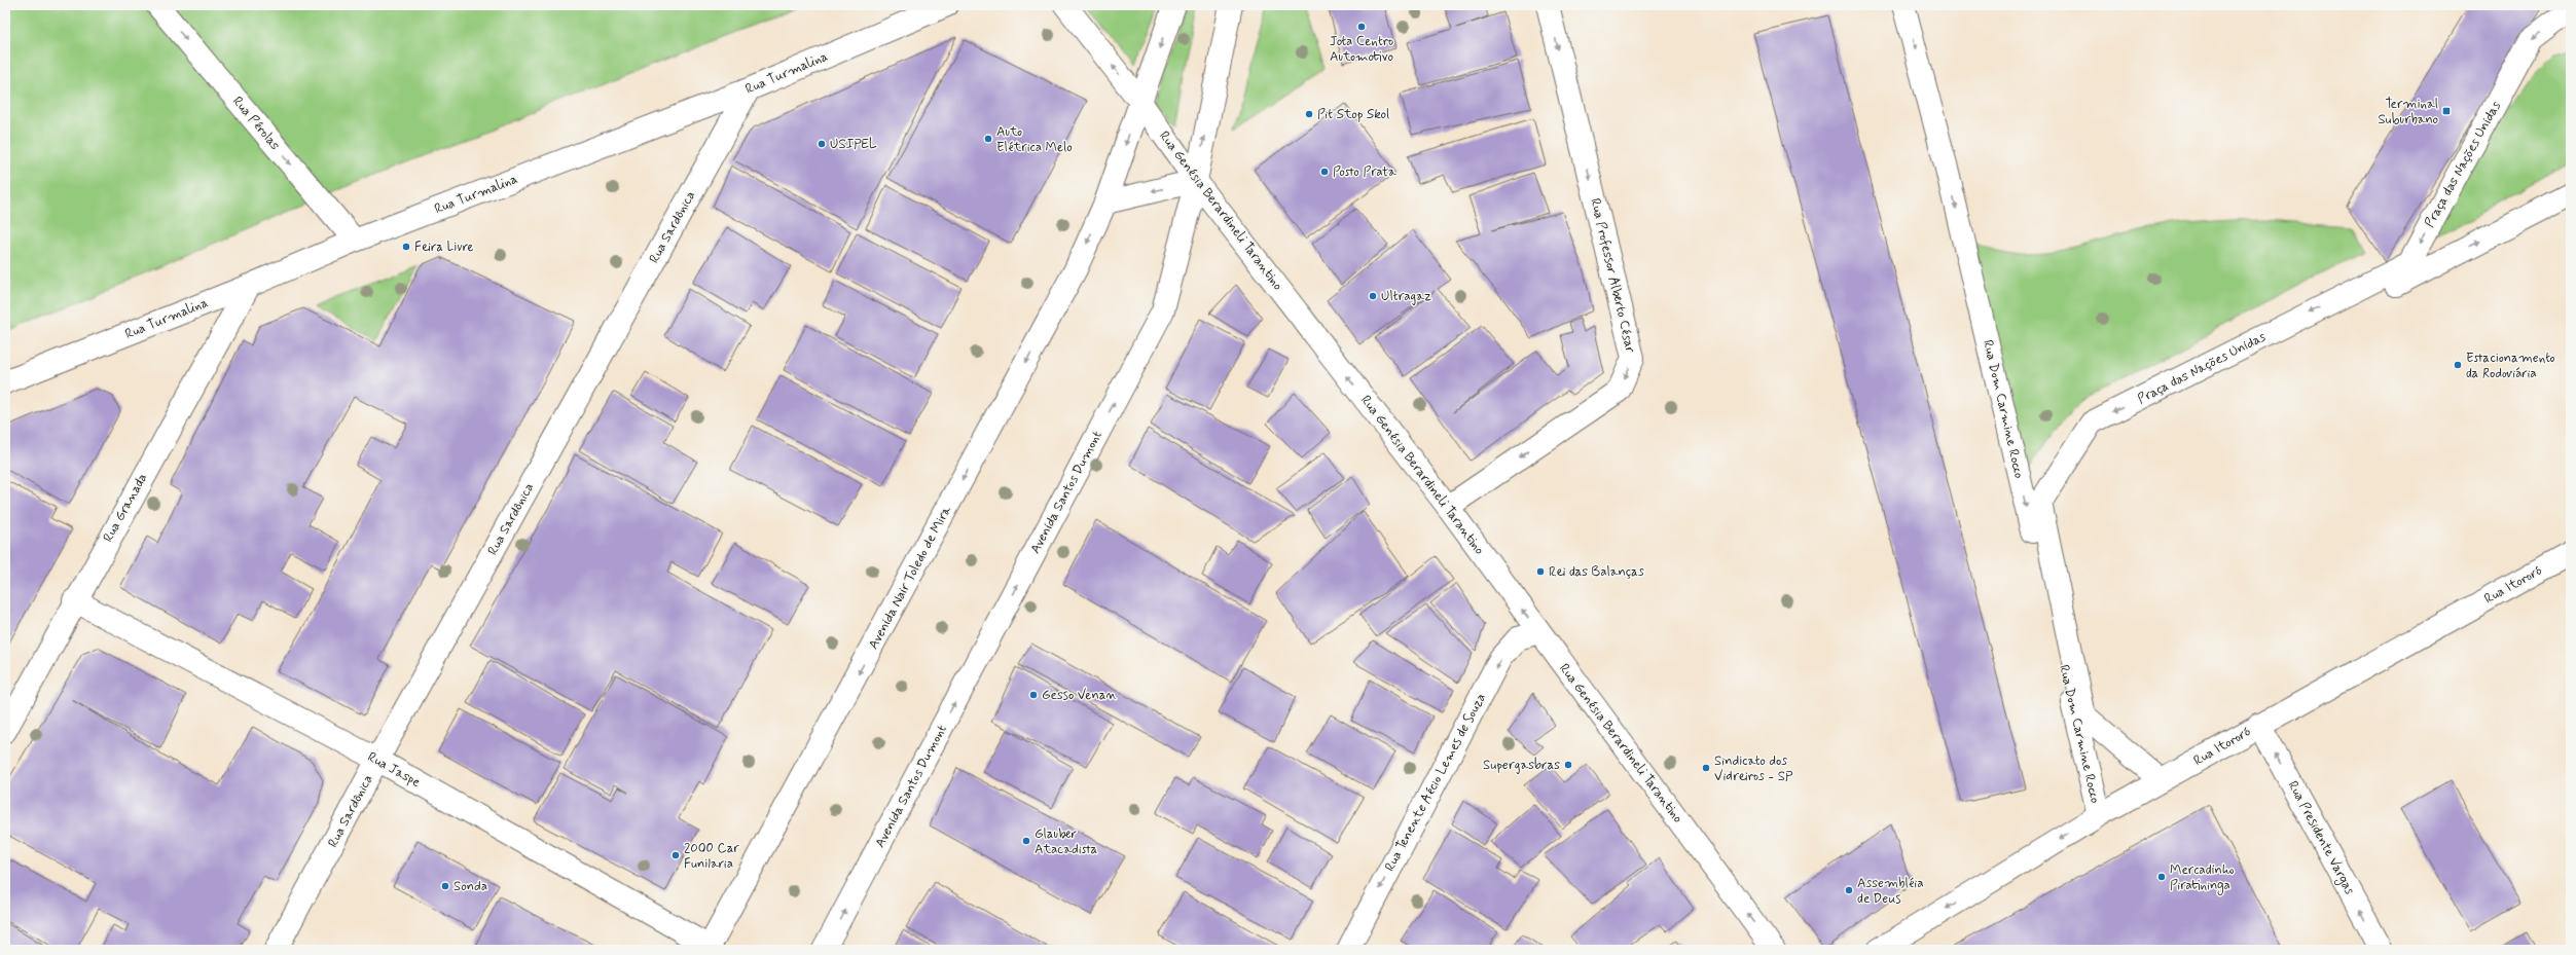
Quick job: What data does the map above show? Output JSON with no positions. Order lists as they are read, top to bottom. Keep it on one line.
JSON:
{"streets":{"street":["Rua Turmalina","Rua Pérolas","Praça das Nações Unidas","Rua Genésia Berardineli Tarantino","Rua Sardônica","Rua Professor Alberto César","Rua Dom Carmine Rocco","Avenida Santos Dumont","Rua Granada","Avenida Nair Toledo de Mira","Rua Itororó","Rua Jaspe","Rua Tenente Aécio Lemes de Souza","Rua Presidente Vargas"]},"crossings":[["Rua Turmalina","Rua Pérolas"],["Rua Turmalina","Rua Sardônica"],["Rua Turmalina","Rua Granada"],["Praça das Nações Unidas","Rua Itororó"],["Rua Genésia Berardineli Tarantino","Rua Professor Alberto César"],["Rua Genésia Berardineli Tarantino","Avenida Santos Dumont"],["Rua Genésia Berardineli Tarantino","Avenida Nair Toledo de Mira"],["Rua Genésia Berardineli Tarantino","Rua Tenente Aécio Lemes de Souza"],["Rua Sardônica","Rua Jaspe"],["Rua Dom Carmine Rocco","Rua Itororó"],["Rua Granada","Rua Jaspe"],["Avenida Nair Toledo de Mira","Rua Jaspe"],["Rua Itororó","Rua Presidente Vargas"]],"one_way":["Rua Pérolas","Praça das Nações Unidas","Rua Genésia Berardineli Tarantino","Rua Professor Alberto César","Rua Dom Carmine Rocco","Avenida Santos Dumont","Avenida Nair Toledo de Mira","Rua Tenente Aécio Lemes de Souza","Rua Presidente Vargas"],"places":{"other":["Jota Centro Automotivo","Pit Stop Skol","Auto Elétrica Melo","USIPEL","Posto Prata","Feira Livre","Ultragaz","Estacionamento da Rodoviária","Rei das Balanças","Gesso Venan","Supergasbras","Sindicato dos Vidreiros - SP","Glauber Atacadista","2000 Car Funilaria","Mercadinho Piratininga","Sonda","Assembléia de Deus"],"transit":["Terminal Suburbano"]}}
